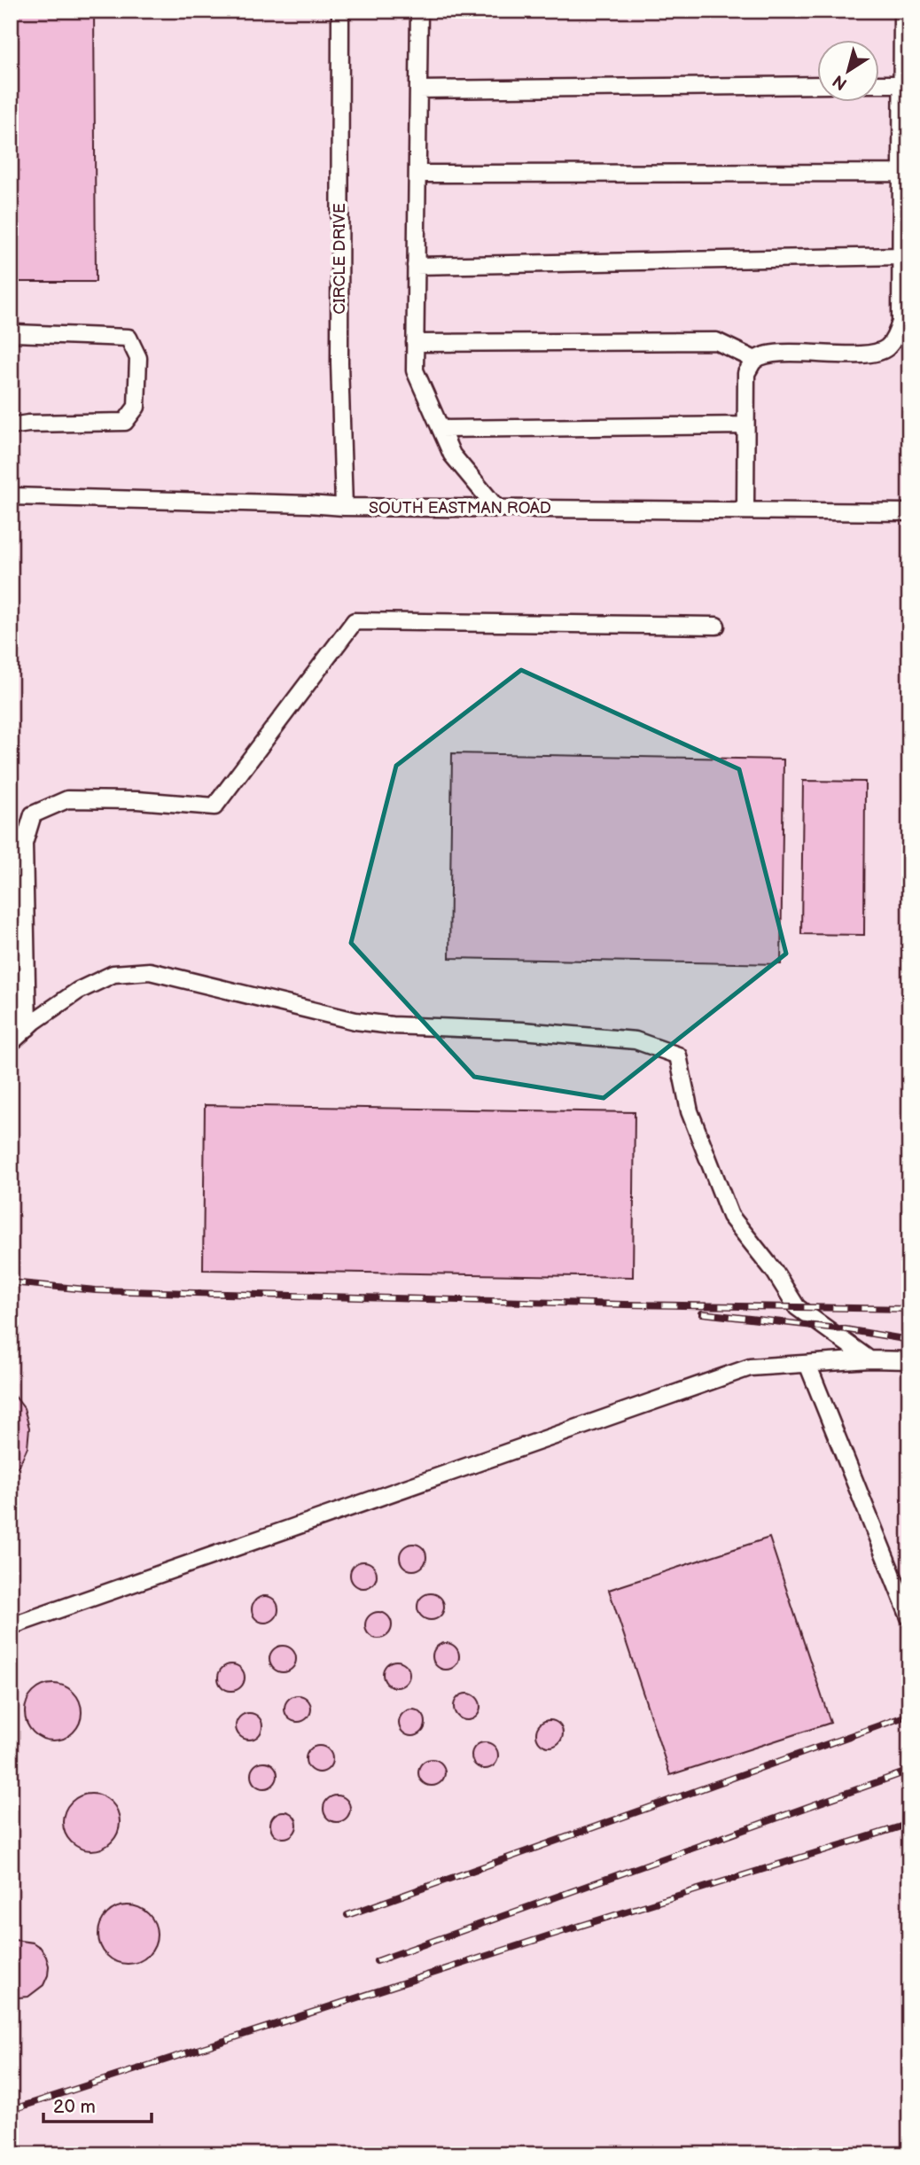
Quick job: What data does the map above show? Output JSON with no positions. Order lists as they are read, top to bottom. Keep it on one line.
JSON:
{"streets":{"lane":["CIRCLE DRIVE","SOUTH EASTMAN ROAD"]},"crossings":[["CIRCLE DRIVE","SOUTH EASTMAN ROAD"]],"scale_bar":"20 m","north":"bottom left"}
